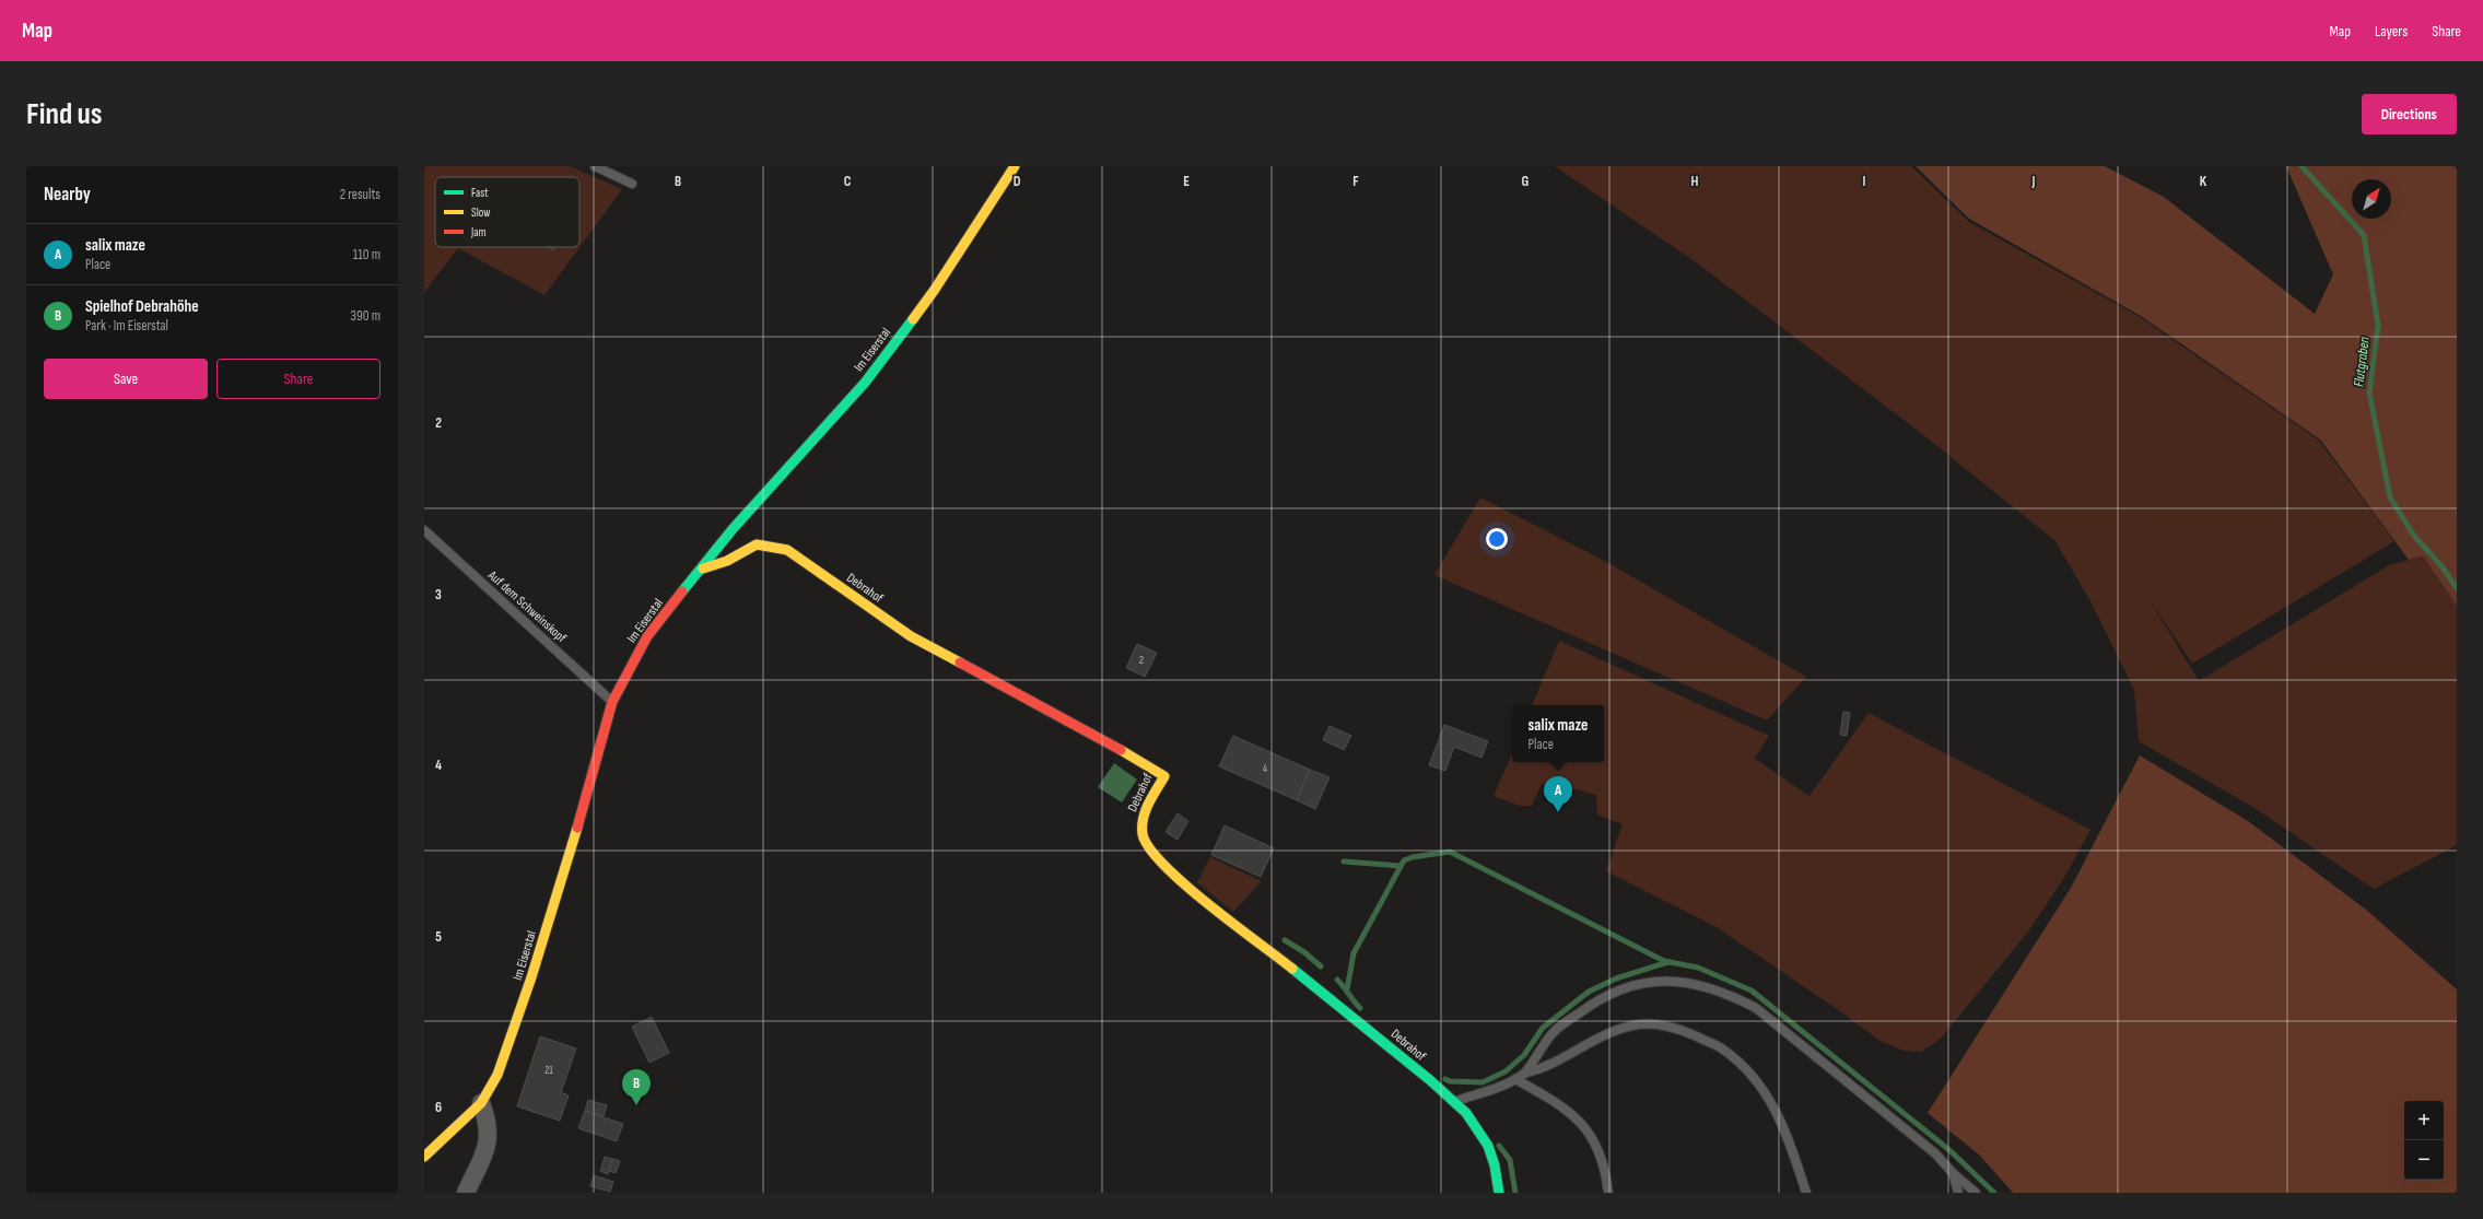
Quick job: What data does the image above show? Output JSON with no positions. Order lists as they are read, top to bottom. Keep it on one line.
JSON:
{"streets":{"street":["Im Eiserstal","Debrahof"],"lane":["Auf dem Schweinskopf"]},"crossings":[["Im Eiserstal","Debrahof"],["Im Eiserstal","Auf dem Schweinskopf"]],"water":["Flutgraben"],"house_numbers":["2","4","21"],"legend":["Fast","Slow","Jam"],"north":"top right","page":{"header":"Map","nav":["Map","Layers","Share"],"buttons":["Directions",["Save","Share"]],"title":"Find us","heading":["Nearby","2 results"],"list":[{"mark":"A","name":"salix maze","note":"Place","value":"110 m"},{"mark":"B","name":"Spielhof Debrahöhe","note":"Park · Im Eiserstal","value":"390 m"}],"popup":["salix maze","Place"],"pins":["A","B"],"map_buttons":["+","−"]},"grid":{"columns":["B","C","D","E","F","G","H","I","J","K"],"rows":["2","3","4","5","6"]}}
